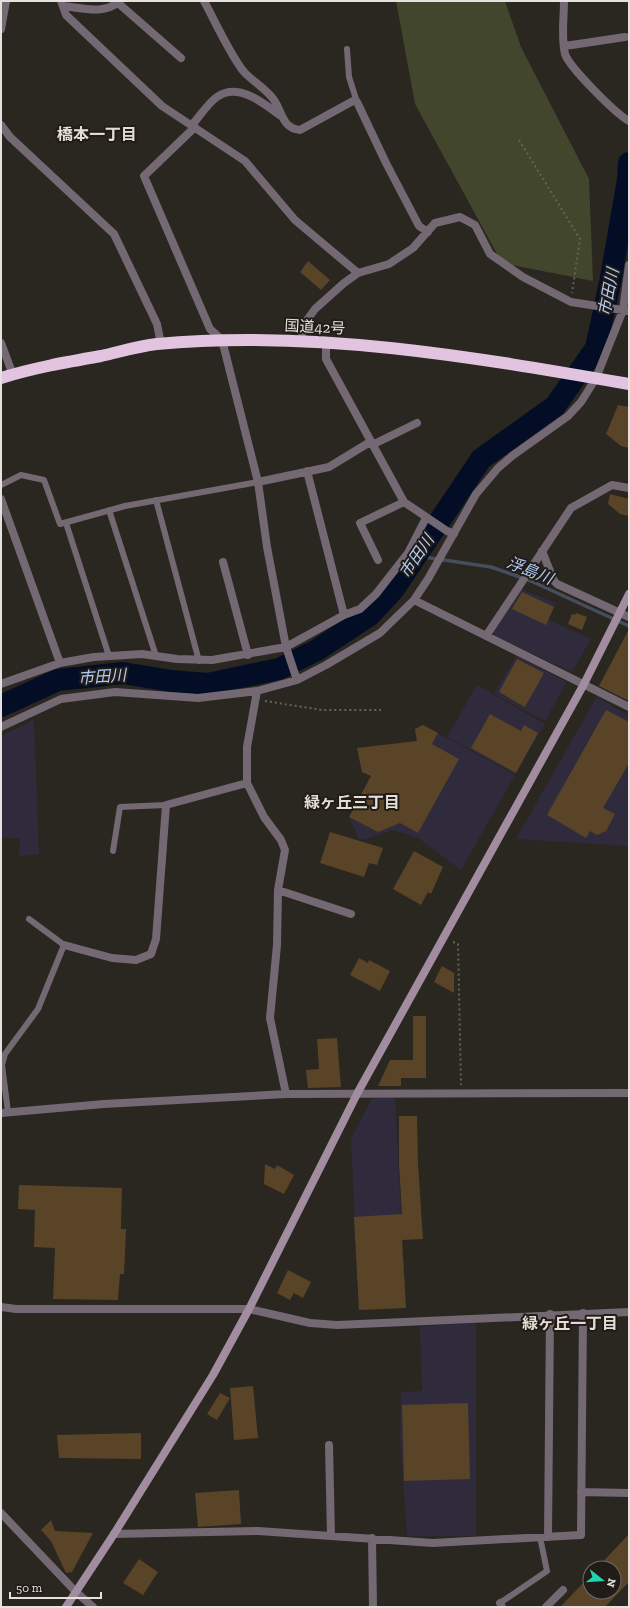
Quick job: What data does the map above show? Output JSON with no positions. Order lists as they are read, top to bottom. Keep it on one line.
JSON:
{"streets":{"highway":["国道42号"]},"districts":["橋本一丁目","緑ヶ丘三丁目","緑ヶ丘一丁目"],"water":["市田川","浮島川"],"scale_bar":"50 m","north":"right"}
